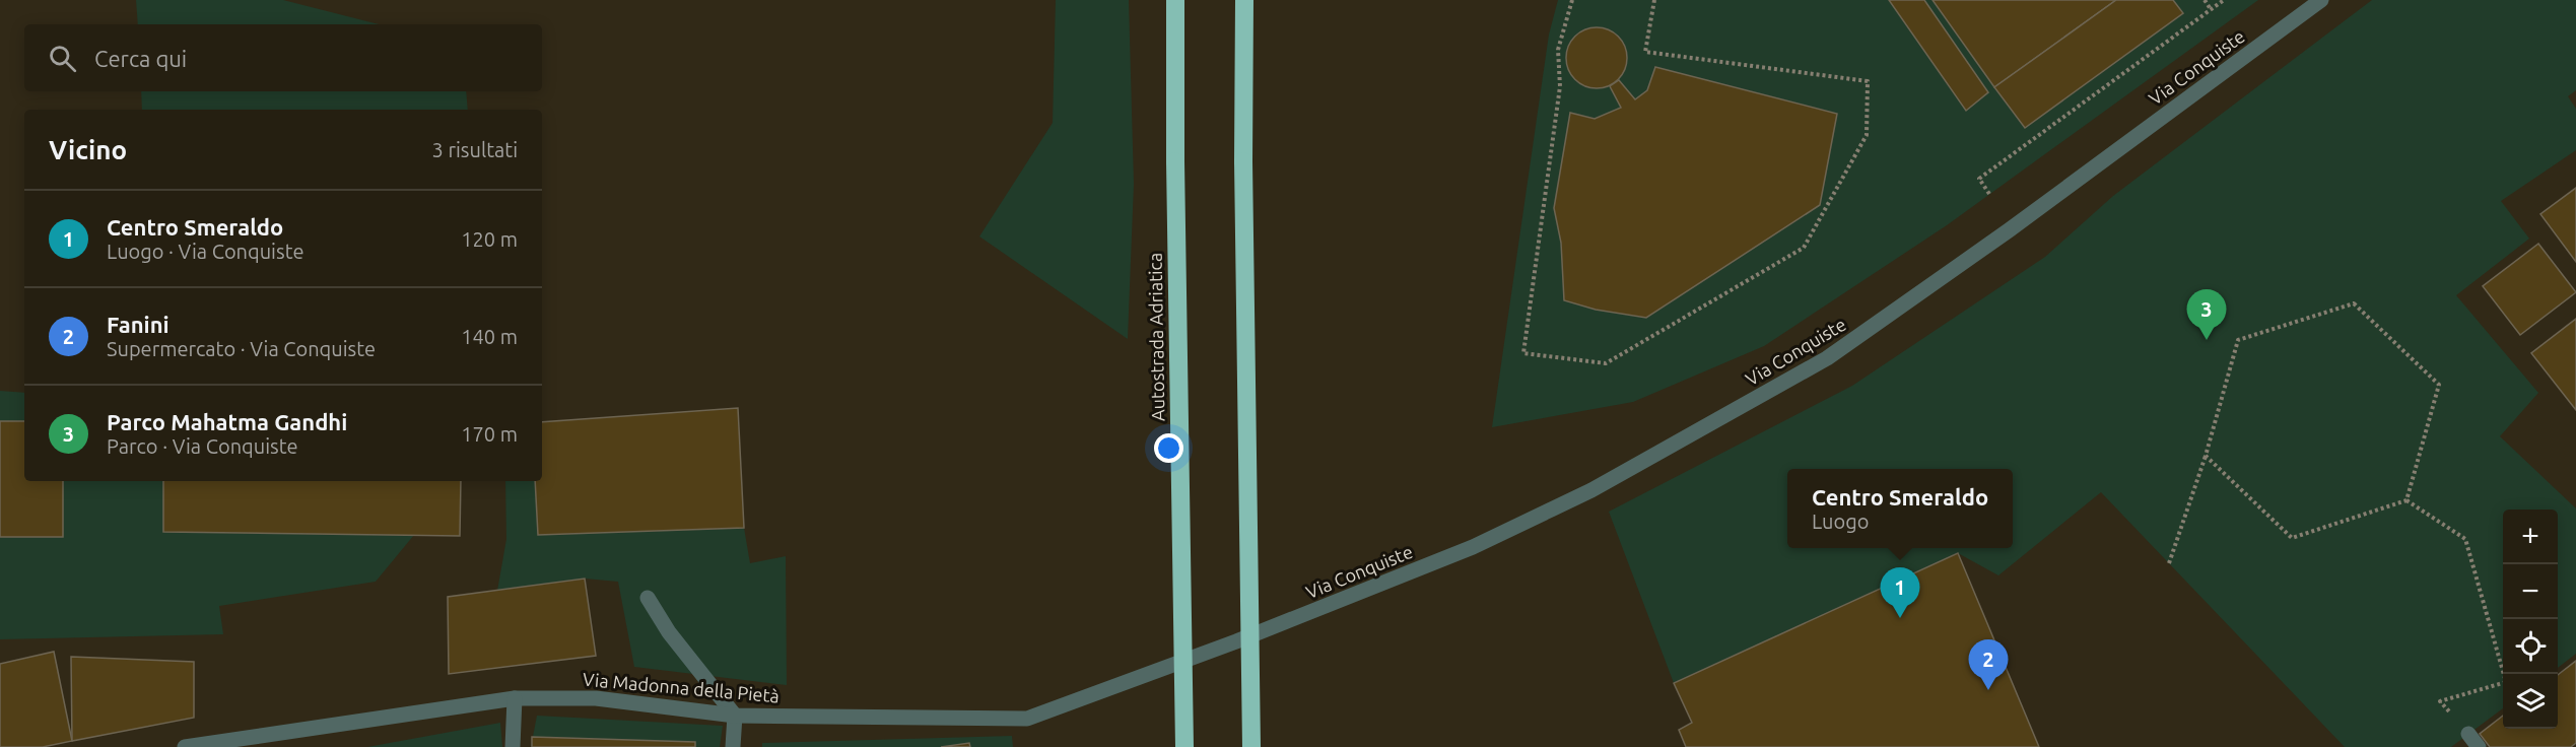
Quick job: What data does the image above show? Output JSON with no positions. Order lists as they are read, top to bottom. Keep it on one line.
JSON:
{"streets":{"highway":["Autostrada Adriatica"],"street":["Via Conquiste","Via Madonna della Pietà"]},"crossings":[["Via Conquiste","Via Madonna della Pietà"]],"page":{"search":"Cerca qui","heading":["Vicino","3 risultati"],"list":[{"mark":"1","name":"Centro Smeraldo","note":"Luogo · Via Conquiste","value":"120 m"},{"mark":"2","name":"Fanini","note":"Supermercato · Via Conquiste","value":"140 m"},{"mark":"3","name":"Parco Mahatma Gandhi","note":"Parco · Via Conquiste","value":"170 m"}],"pins":["3","1","2"],"popup":["Centro Smeraldo","Luogo"],"map_buttons":["+","−"]}}
